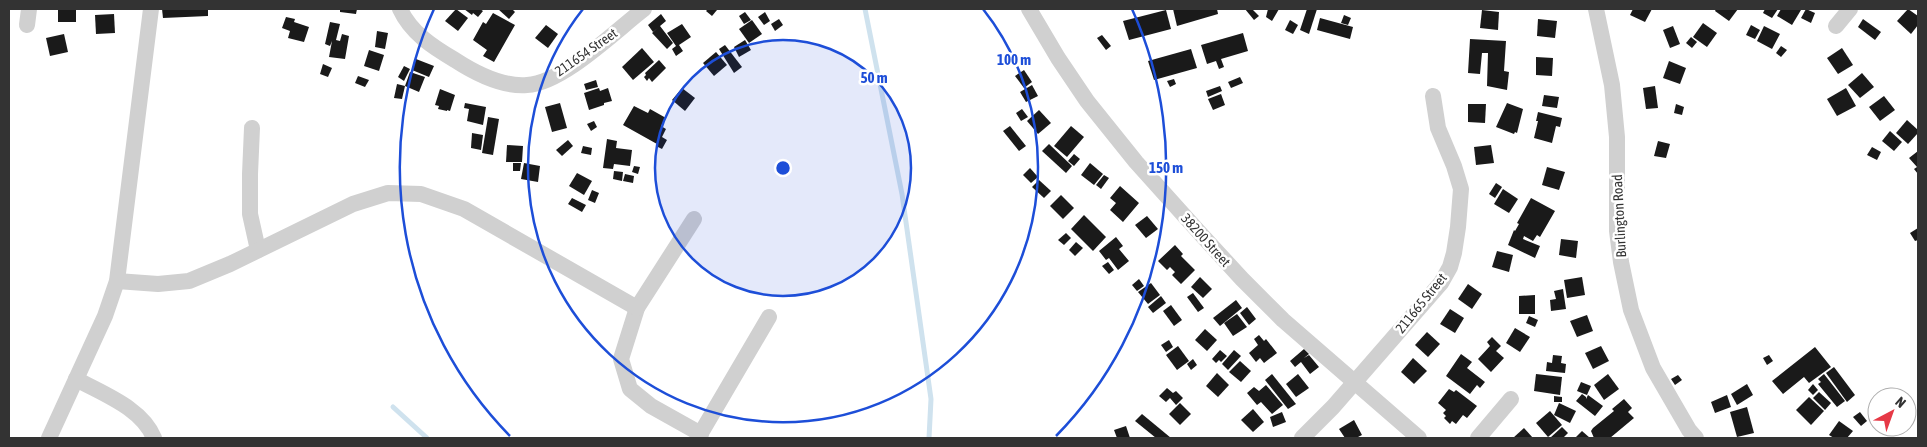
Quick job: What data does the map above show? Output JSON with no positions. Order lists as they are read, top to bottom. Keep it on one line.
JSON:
{"streets":{"street":["211654 Street","Burlington Road","38200 Street","211665 Street"]},"crossings":[["38200 Street","211665 Street"]],"north":"top right","rings":["100 m","50 m","150 m"]}
